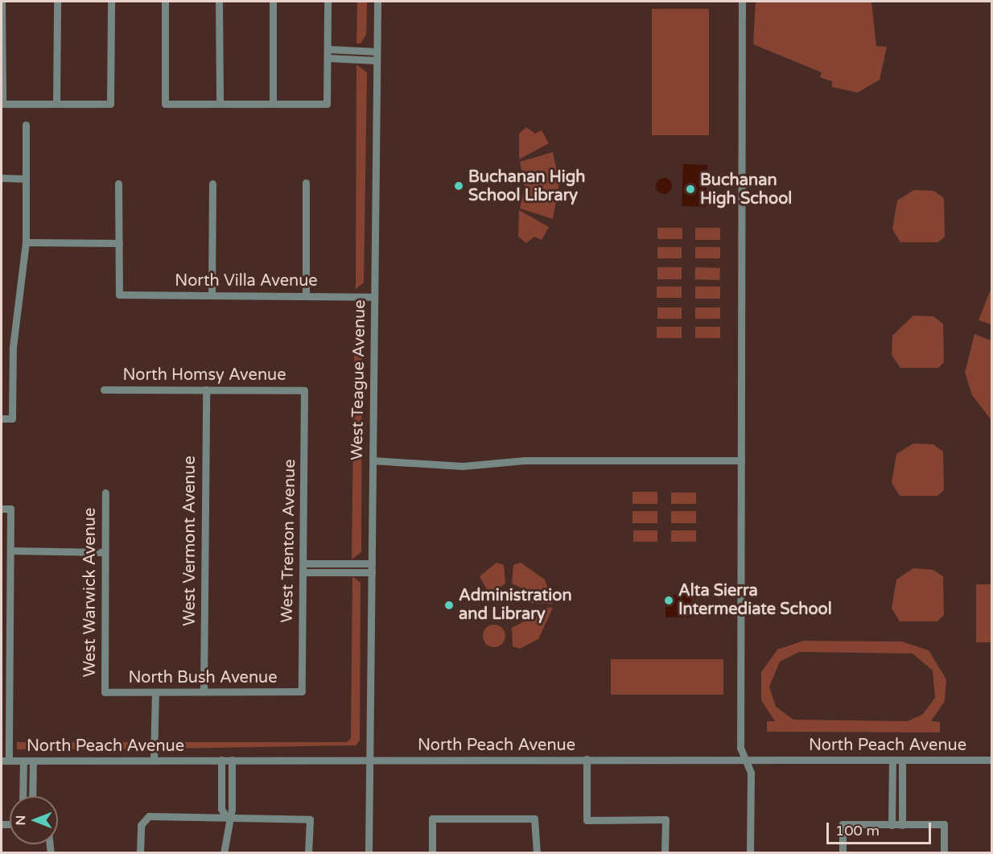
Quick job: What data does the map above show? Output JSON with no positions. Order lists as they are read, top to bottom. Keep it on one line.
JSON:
{"streets":{"street":["North Villa Avenue","North Homsy Avenue","West Teague Avenue","West Vermont Avenue","West Trenton Avenue","West Warwick Avenue","North Bush Avenue","North Peach Avenue"]},"crossings":[["North Villa Avenue","West Teague Avenue"],["North Homsy Avenue","West Vermont Avenue"],["North Homsy Avenue","West Trenton Avenue"],["West Teague Avenue","North Peach Avenue"],["West Vermont Avenue","North Bush Avenue"],["West Trenton Avenue","North Bush Avenue"],["West Warwick Avenue","North Bush Avenue"]],"places":["Buchanan High School Library","Buchanan High School","Alta Sierra Intermediate School","Administration and Library"],"scale_bar":"100 m","north":"left"}
